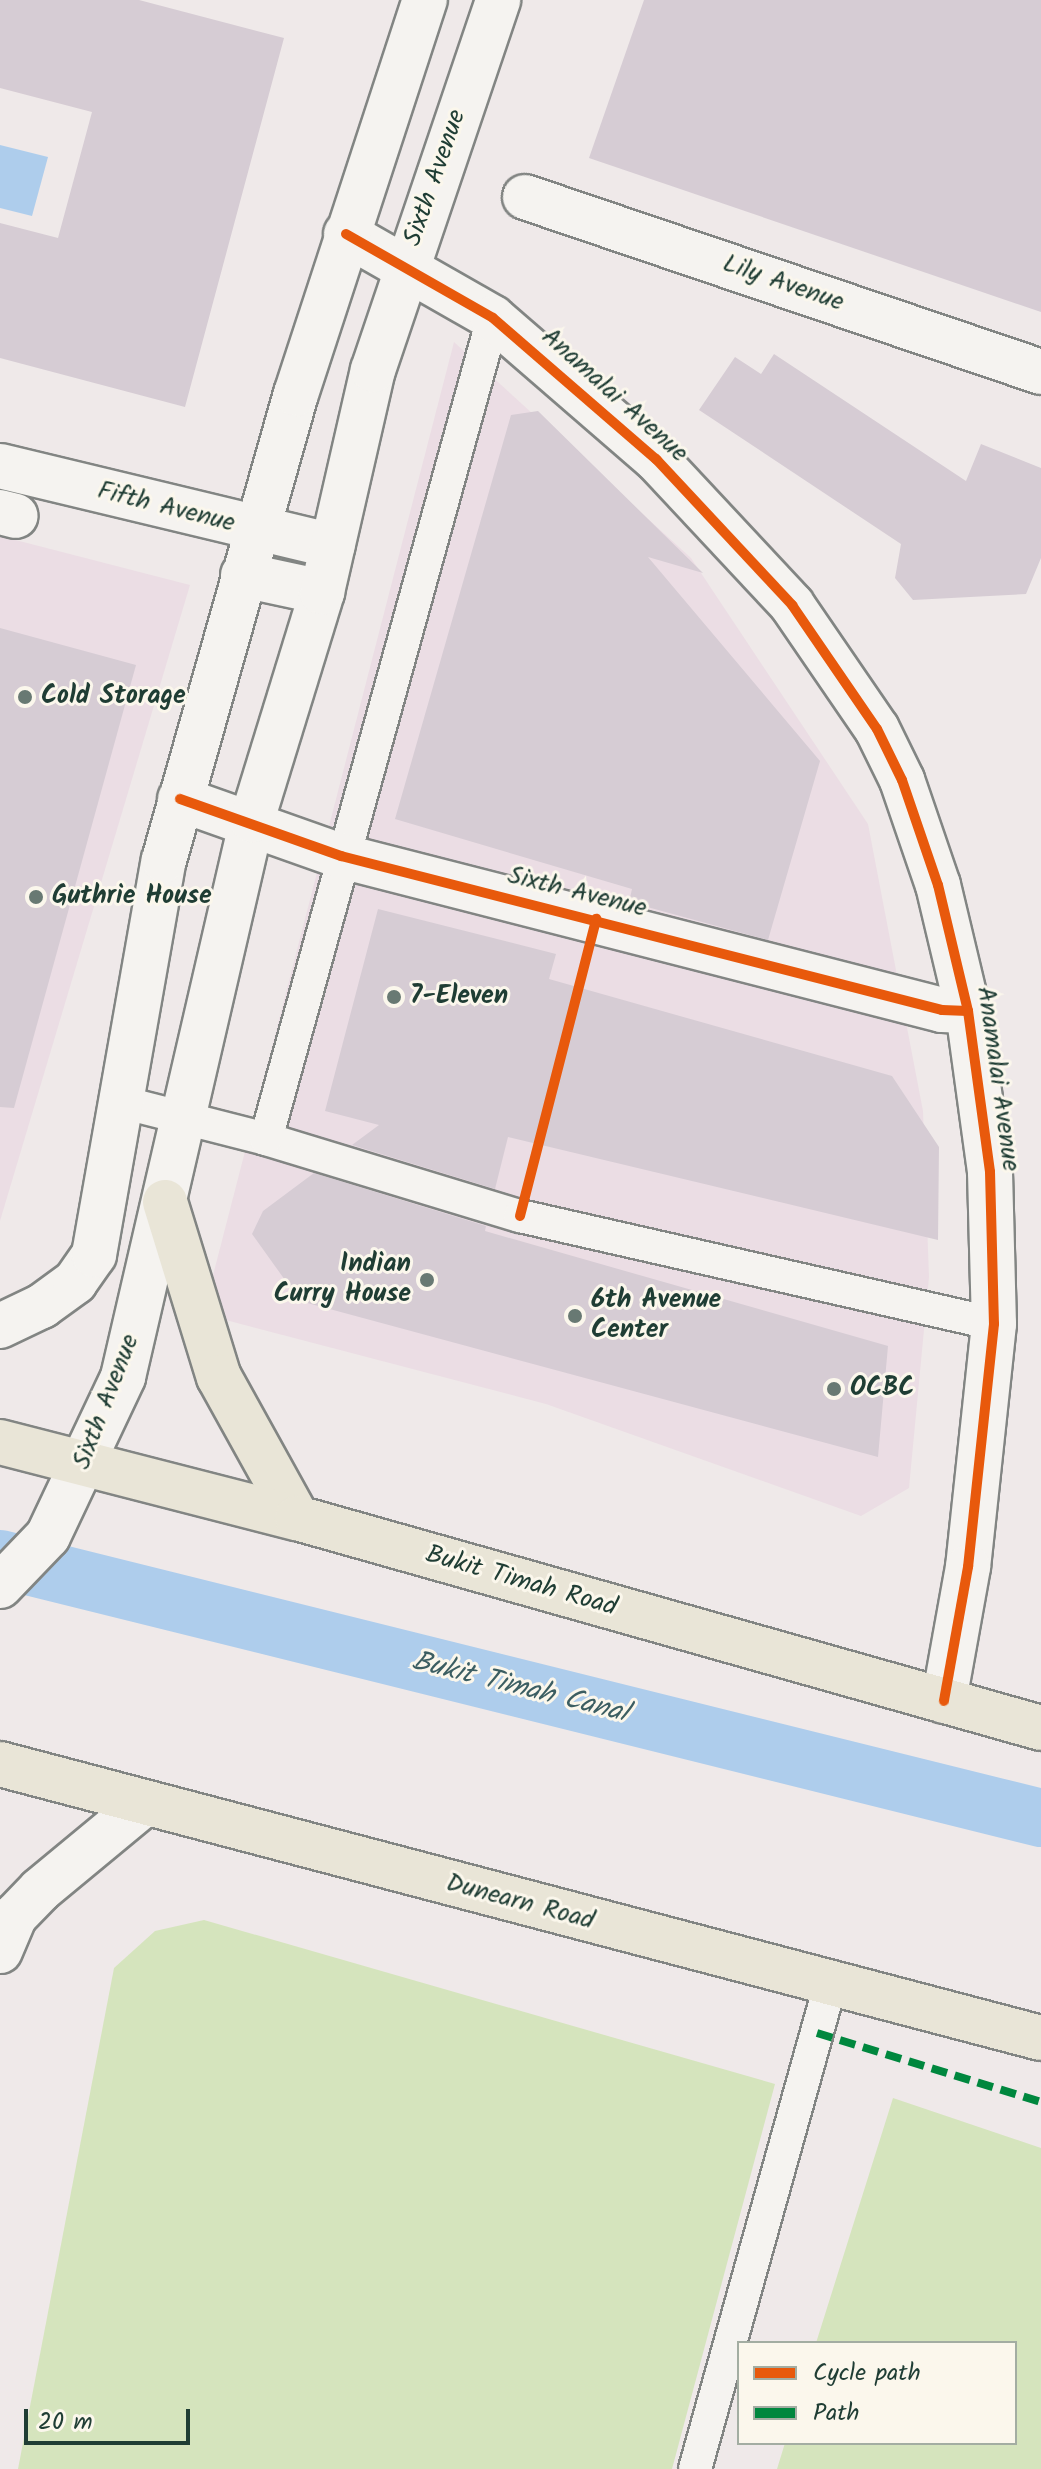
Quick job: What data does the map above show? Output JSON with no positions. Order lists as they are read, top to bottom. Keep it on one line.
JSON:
{"streets":{"highway":["Bukit Timah Road","Dunearn Road"],"street":["Sixth Avenue","Lily Avenue","Anamalai Avenue","Fifth Avenue"]},"crossings":[["Sixth Avenue","Anamalai Avenue"],["Sixth Avenue","Fifth Avenue"],["Sixth Avenue","Bukit Timah Road"],["Anamalai Avenue","Bukit Timah Road"]],"water":["Bukit Timah Canal"],"places":["Cold Storage","Guthrie House","7-Eleven","Indian Curry House","6th Avenue Center","OCBC"],"legend":["Cycle path","Path"],"scale_bar":"20 m"}
